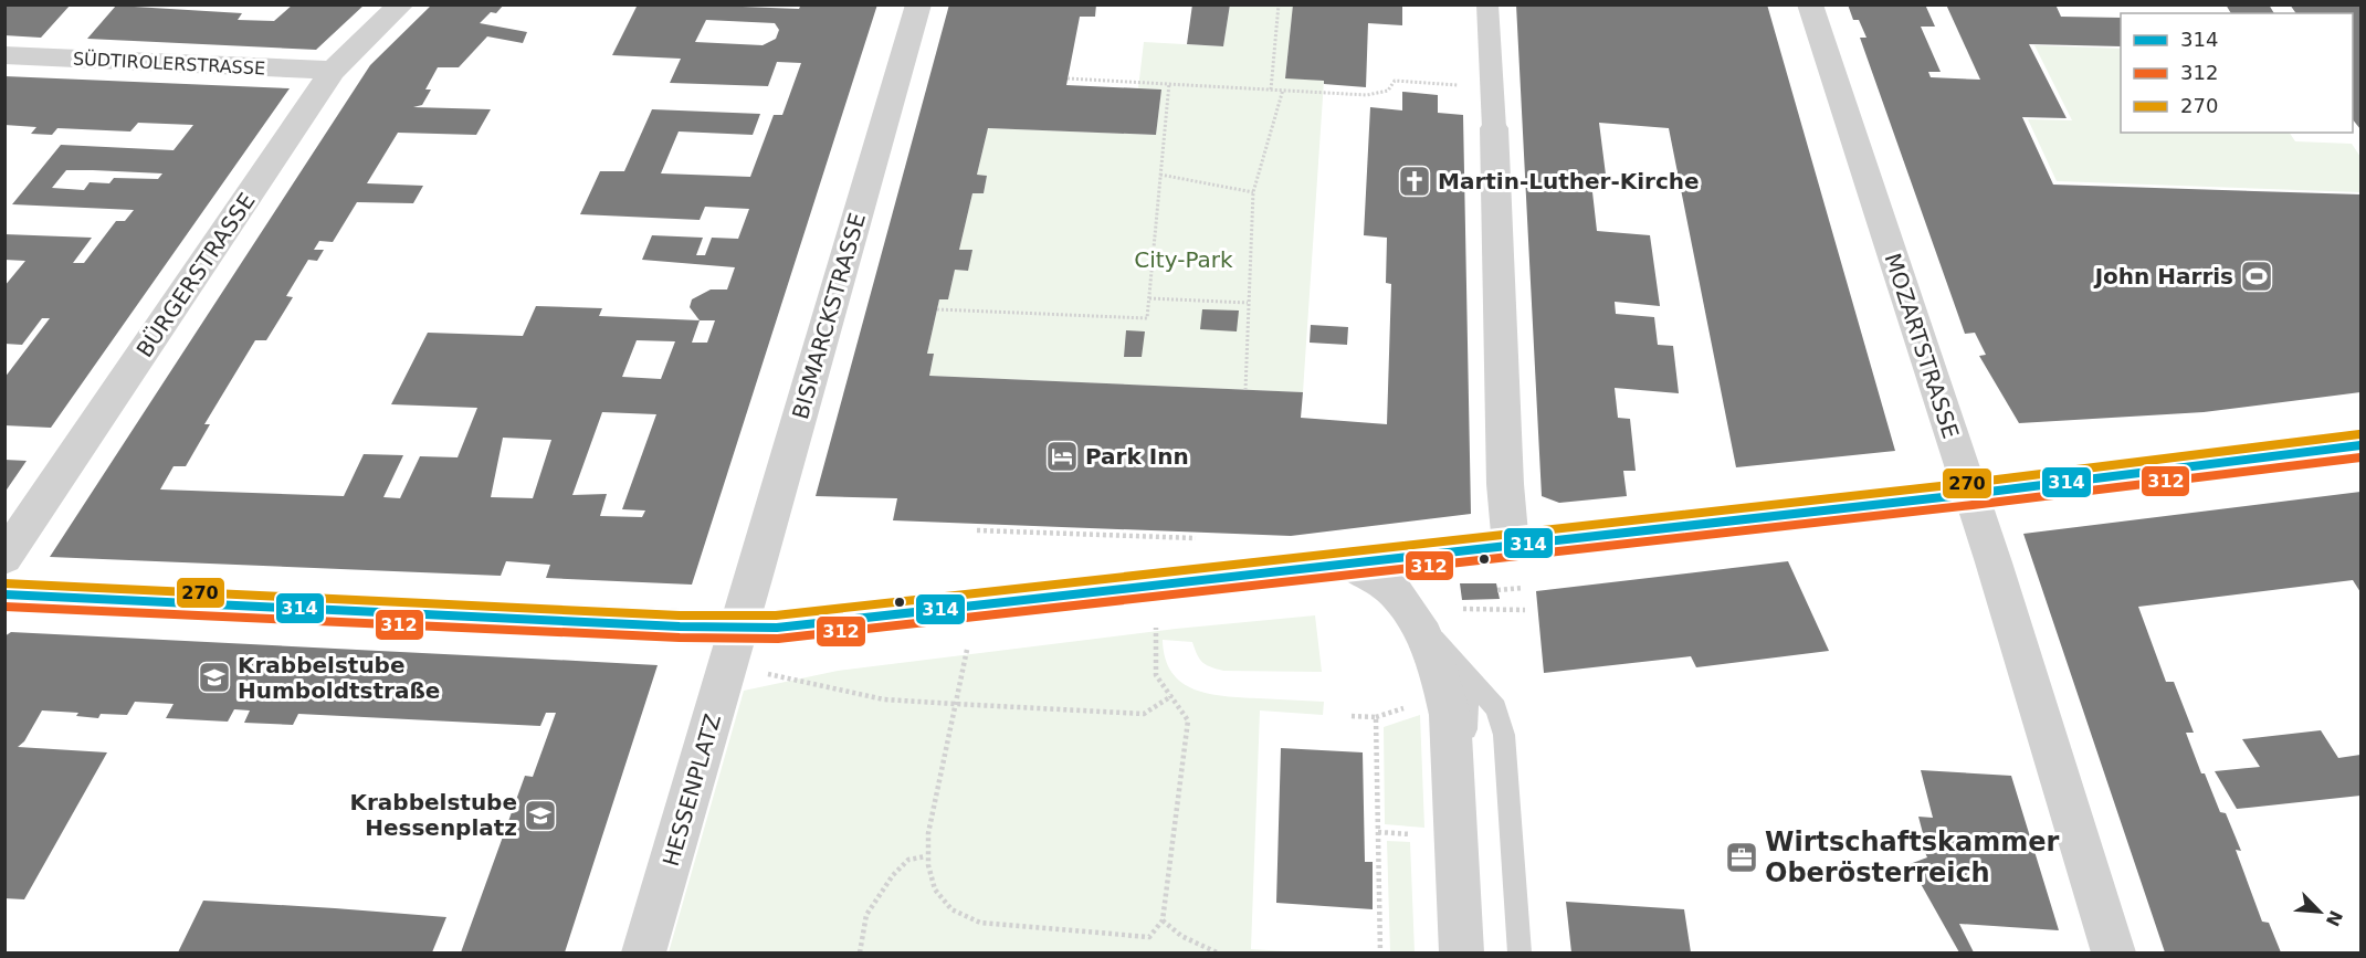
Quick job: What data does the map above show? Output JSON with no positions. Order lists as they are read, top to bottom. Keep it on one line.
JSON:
{"streets":{"street":["SÜDTIROLERSTRASSE","BÜRGERSTRASSE","BISMARCKSTRASSE","MOZARTSTRASSE","HESSENPLATZ"]},"crossings":[["SÜDTIROLERSTRASSE","BÜRGERSTRASSE"],["BISMARCKSTRASSE","HESSENPLATZ"]],"parks":["City-Park"],"places":{"church":["Martin-Luther-Kirche"],"sports":["John Harris"],"hotel":["Park Inn"],"school or university":["Krabbelstube Humboldtstraße","Krabbelstube Hessenplatz"],"office":["Wirtschaftskammer Oberösterreich"]},"lines":["transit line 270","transit line 314","transit line 312"],"legend":["314","312","270"],"north":"bottom right"}
